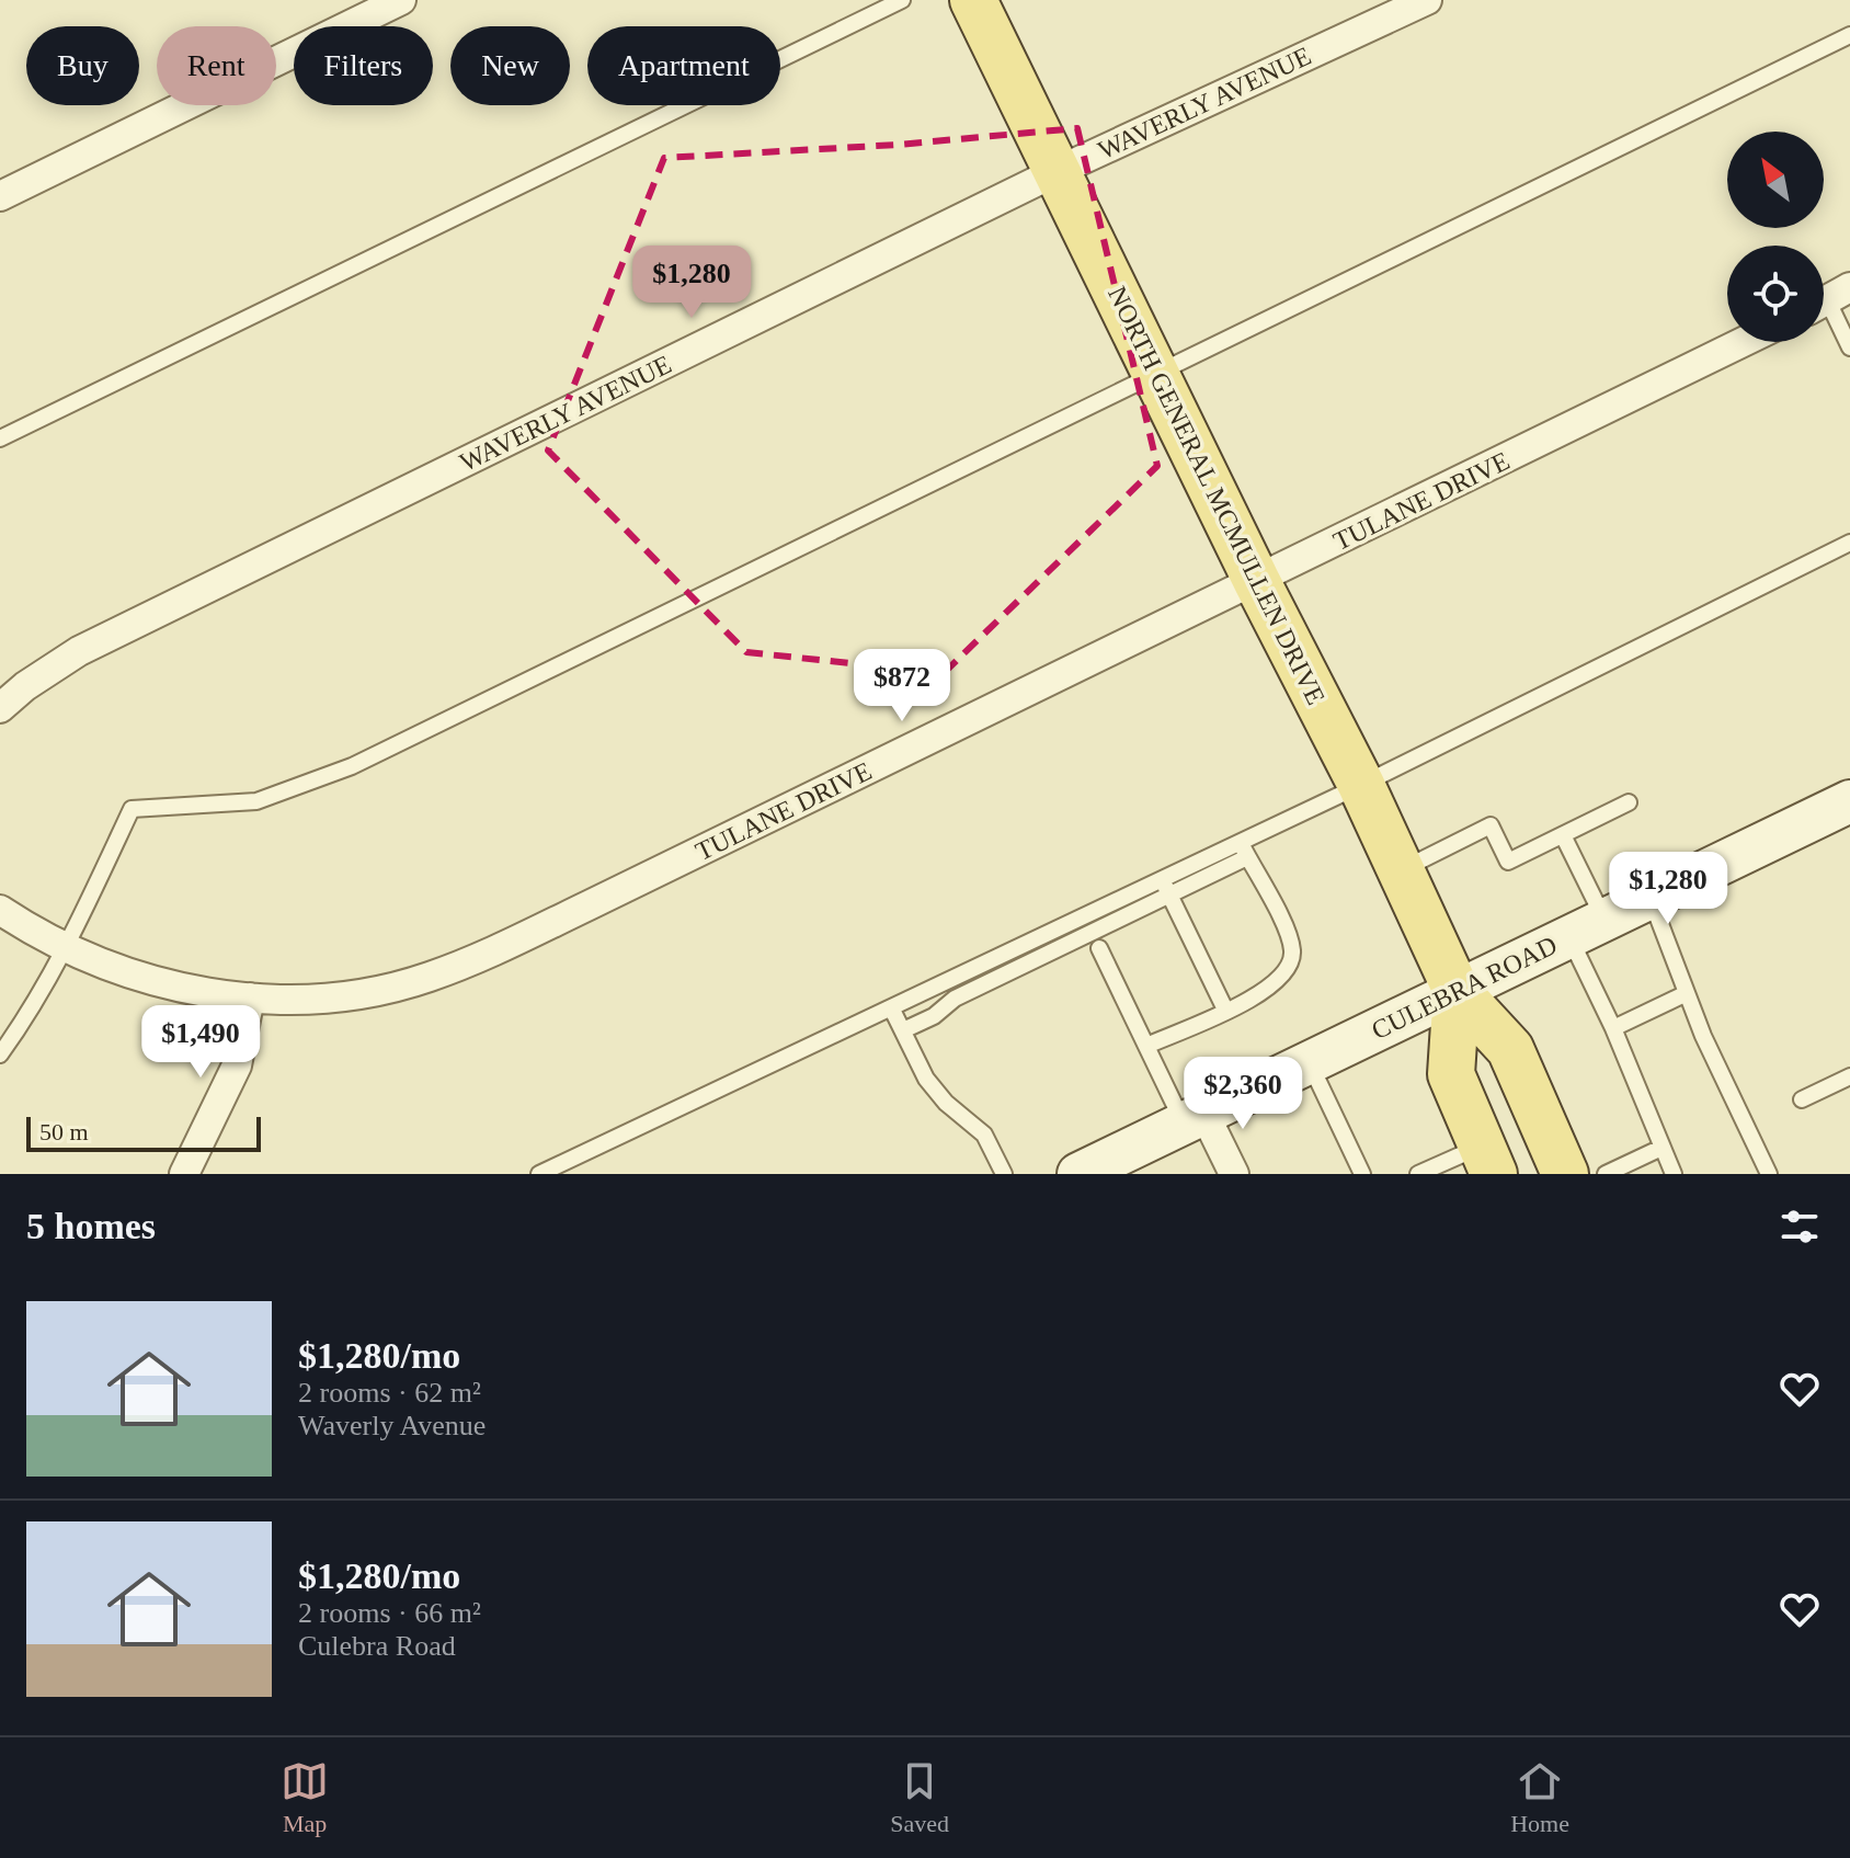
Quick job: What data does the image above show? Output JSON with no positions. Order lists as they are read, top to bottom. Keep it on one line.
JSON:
{"streets":{"main road":["NORTH GENERAL MCMULLEN DRIVE","CULEBRA ROAD"],"street":["WAVERLY AVENUE","TULANE DRIVE"]},"crossings":[["WAVERLY AVENUE","NORTH GENERAL MCMULLEN DRIVE"],["NORTH GENERAL MCMULLEN DRIVE","TULANE DRIVE"],["NORTH GENERAL MCMULLEN DRIVE","CULEBRA ROAD"]],"scale_bar":"50 m","north":"top left","page":{"chip":["Buy","Rent","Filters","New","Apartment"],"price":["$1,280","$872","$1,280","$1,490","$2,360"],"scale":"50 m","heading":"5 homes","list":[{"name":"$1,280/mo","note":"2 rooms · 62 m² · Waverly Avenue"},{"name":"$1,280/mo","note":"2 rooms · 66 m² · Culebra Road"}],"tabs":["Map","Saved","Home"]}}
